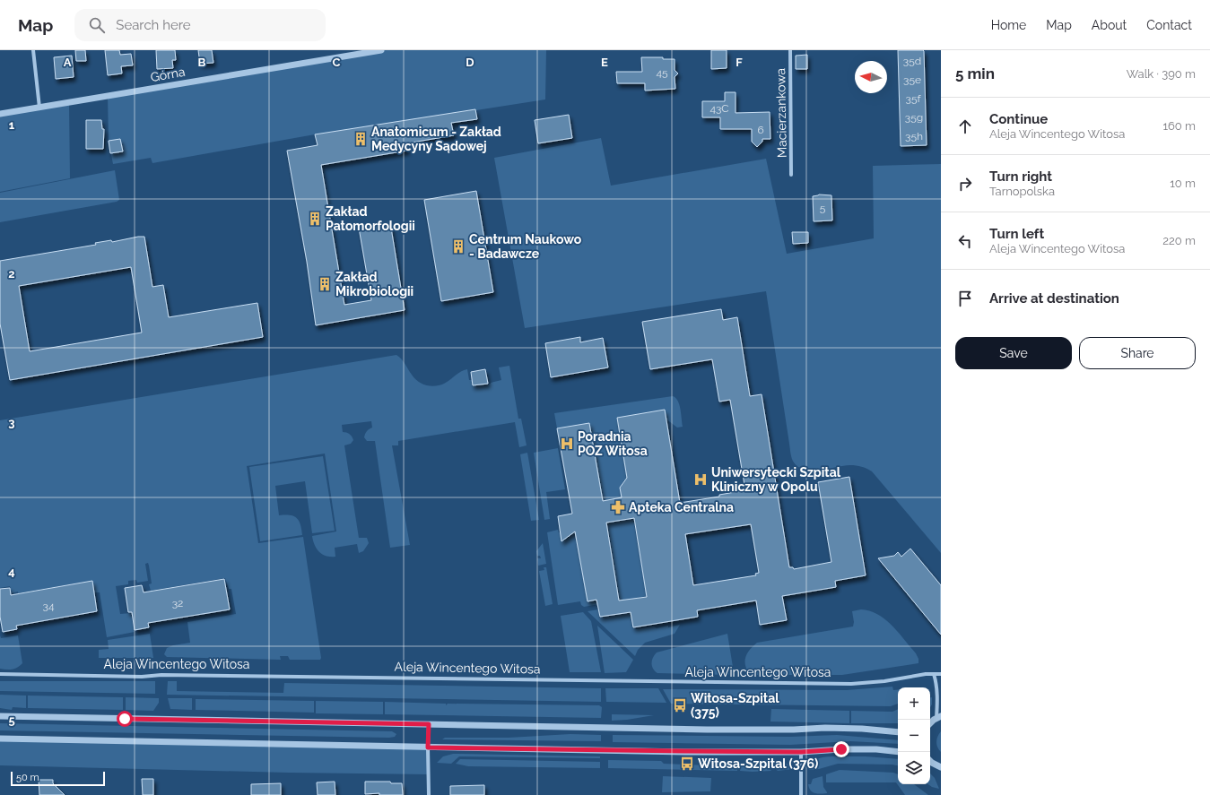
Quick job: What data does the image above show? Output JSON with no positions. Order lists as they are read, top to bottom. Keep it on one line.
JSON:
{"streets":{"street":["Górna","Macierzankowa","Aleja Wincentego Witosa"]},"places":{"building":["Anatomicum - Zakład Medycyny Sądowej","Zakład Patomorfologii","Centrum Naukowo - Badawcze","Zakład Mikrobiologii"],"hospital":["Poradnia POZ Witosa","Uniwersytecki Szpital Kliniczny w Opolu"],"pharmacy":["Apteka Centralna"],"bus stop":["Witosa-Szpital (375)","Witosa-Szpital (376)"]},"house_numbers":["35d","45","35e","35f","43C","35g","6","35h","5","32","34"],"scale_bar":"50 m","north":"left","page":{"header":"Map","search":"Search here","nav":["Home","Map","About","Contact"],"heading":["5 min","Walk · 390 m"],"list":[["Continue","Aleja Wincentego Witosa","160 m"],["Turn right","Tarnopolska","10 m"],["Turn left","Aleja Wincentego Witosa","220 m"],"Arrive at destination"],"buttons":["Save","Share"],"map_buttons":["+","−"],"scale":"50 m"},"grid":{"columns":["A","B","C","D","E","F"],"rows":["1","2","3","4","5"]}}
